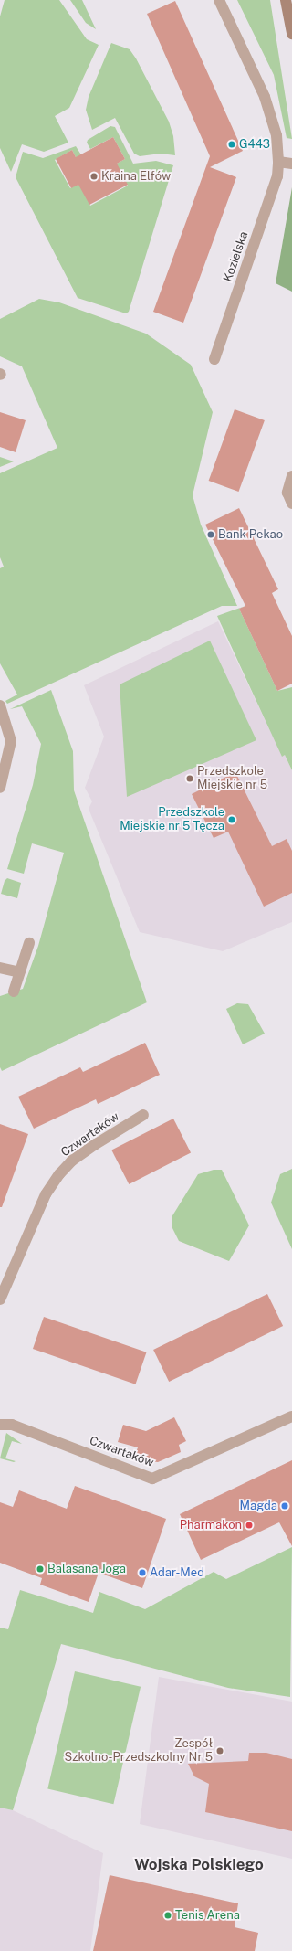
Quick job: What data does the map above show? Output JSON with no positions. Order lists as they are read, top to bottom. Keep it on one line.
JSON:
{"streets":{"street":["Kozielska","Czwartaków"]},"districts":["Wojska Polskiego"],"places":["G443","Kraina Elfów","Bank Pekao","Przedszkole Miejskie nr 5","Przedszkole Miejskie nr 5 Tęcza","Magda","Pharmakon","Balasana Joga","Adar-Med","Zespół Szkolno-Przedszkolny Nr 5","Tenis Arena"]}
